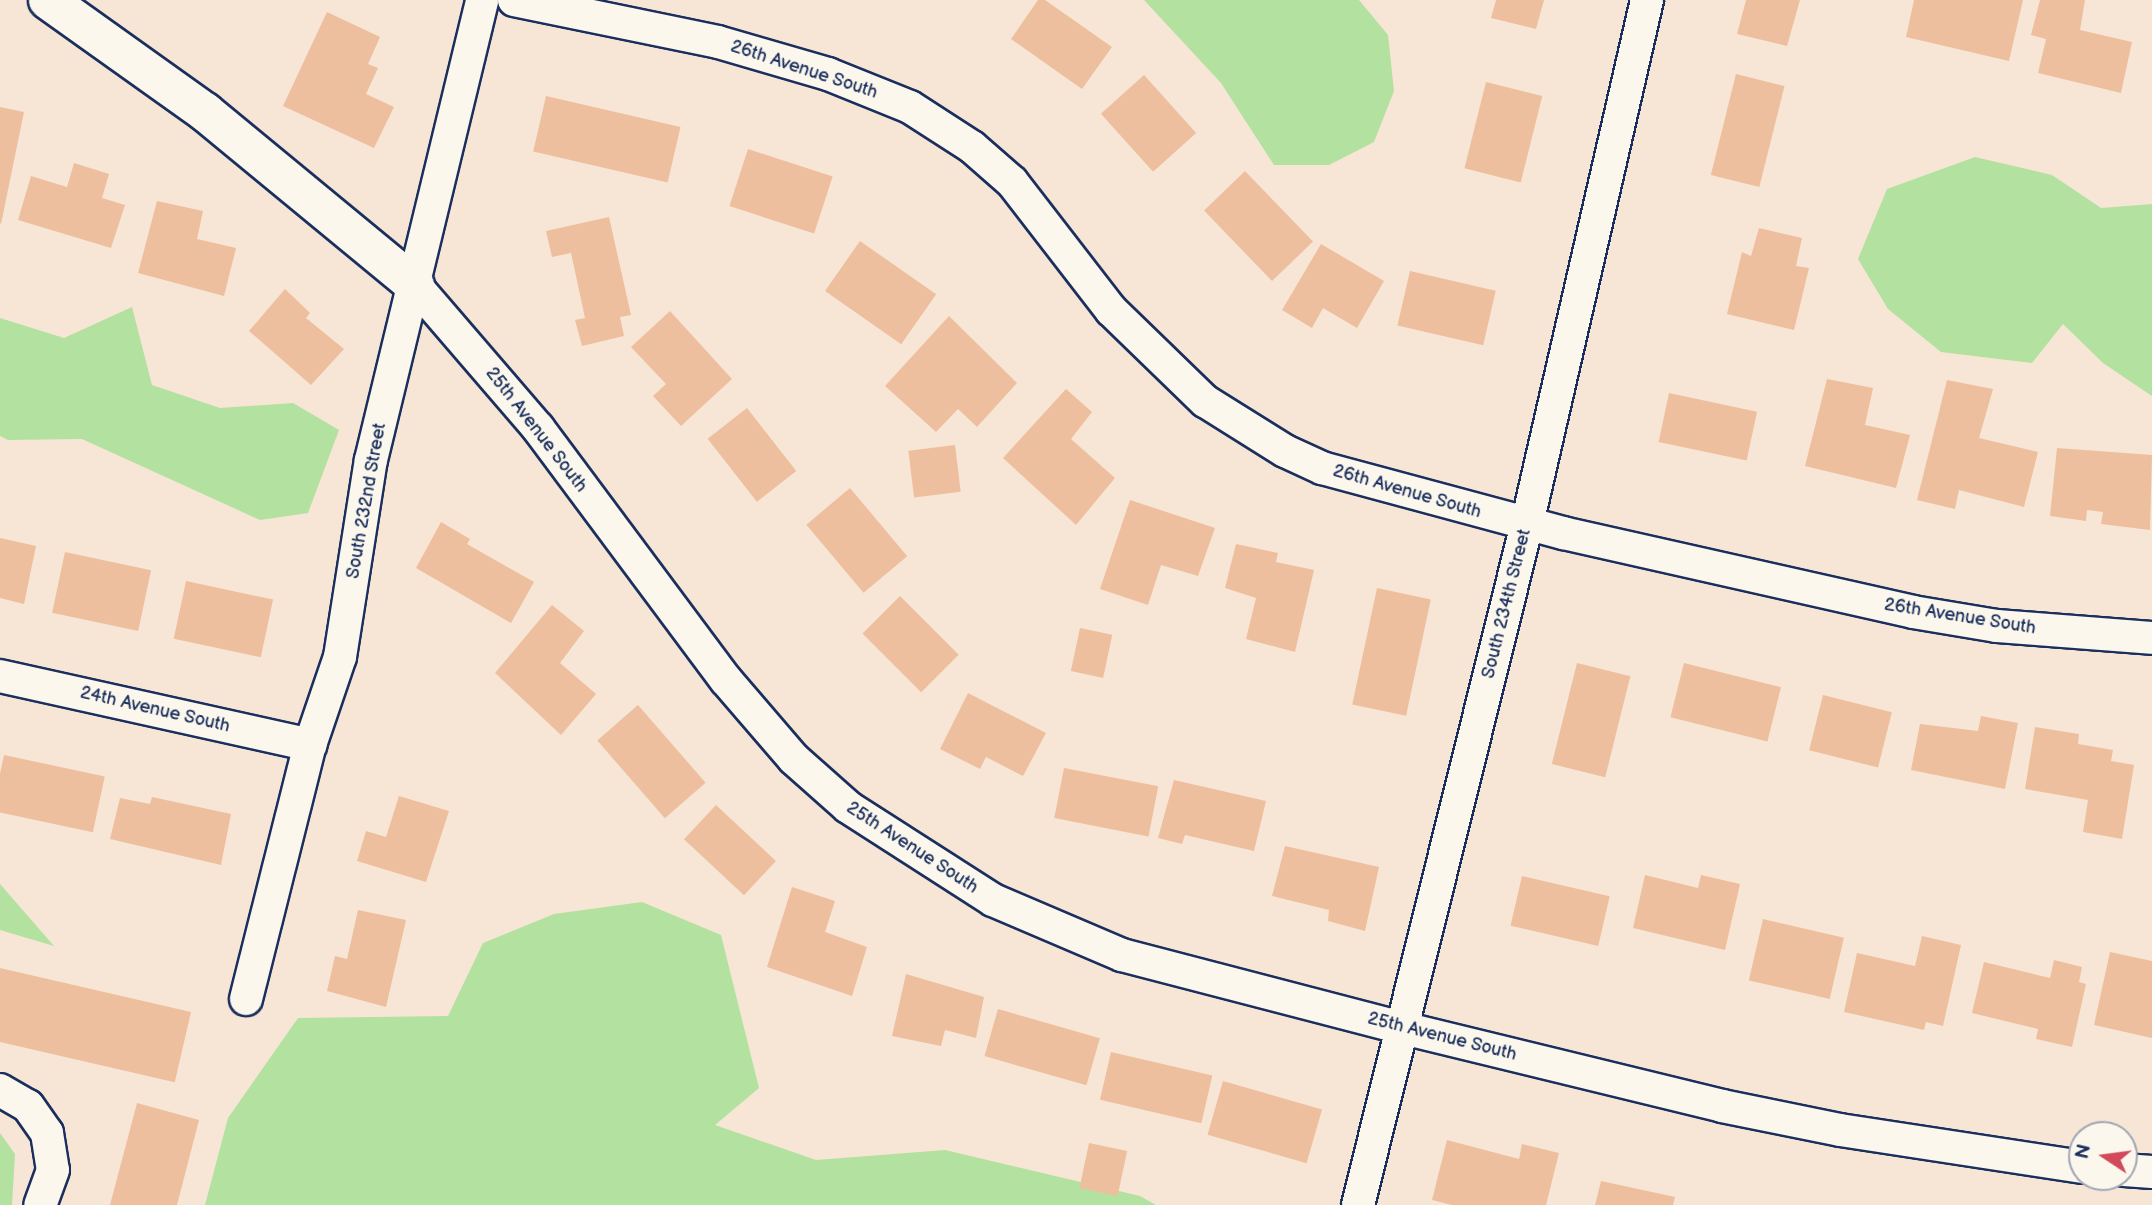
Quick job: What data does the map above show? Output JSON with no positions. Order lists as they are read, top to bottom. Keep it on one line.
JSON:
{"streets":{"street":["26th Avenue South","25th Avenue South","South 232nd Street","South 234th Street","24th Avenue South"]},"crossings":[["26th Avenue South","South 234th Street"],["25th Avenue South","South 232nd Street"],["25th Avenue South","South 234th Street"],["South 232nd Street","24th Avenue South"]],"north":"left"}
